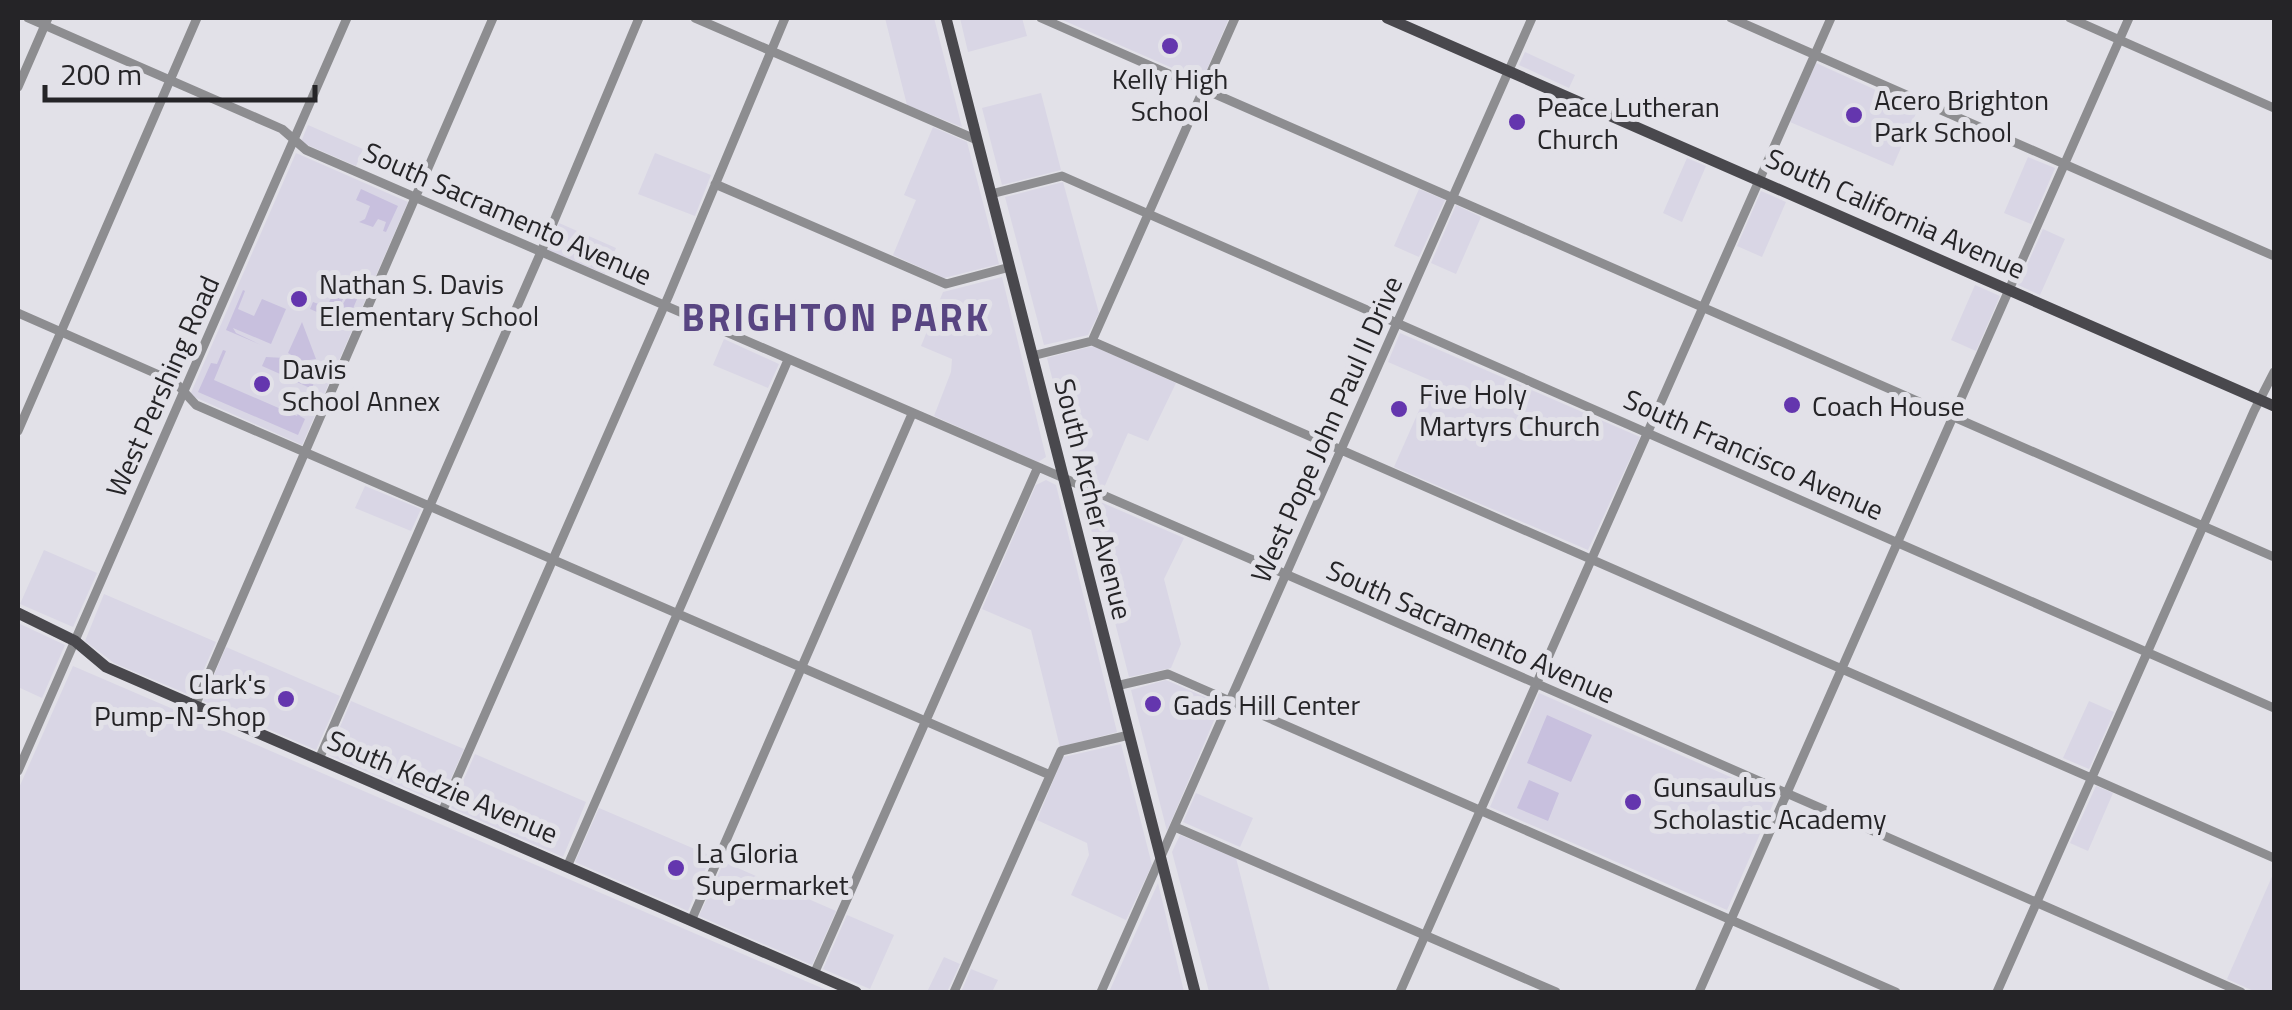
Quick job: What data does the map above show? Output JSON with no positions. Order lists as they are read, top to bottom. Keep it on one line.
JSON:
{"streets":{"main road":["South California Avenue","South Archer Avenue","South Kedzie Avenue"],"street":["South Sacramento Avenue","West Pershing Road","West Pope John Paul II Drive","South Francisco Avenue"]},"crossings":[["South Sacramento Avenue","West Pershing Road"],["South Sacramento Avenue","West Pope John Paul II Drive"],["South Sacramento Avenue","South Archer Avenue"],["South California Avenue","West Pope John Paul II Drive"],["West Pershing Road","South Kedzie Avenue"],["West Pope John Paul II Drive","South Francisco Avenue"],["West Pope John Paul II Drive","South Archer Avenue"],["South Francisco Avenue","South Archer Avenue"]],"districts":["BRIGHTON PARK"],"places":["Kelly High School","Acero Brighton Park School","Peace Lutheran Church","Nathan S. Davis Elementary School","Davis School Annex","Coach House","Five Holy Martyrs Church","Clark's Pump-N-Shop","Gads Hill Center","Gunsaulus Scholastic Academy","La Gloria Supermarket"],"scale_bar":"200 m"}
